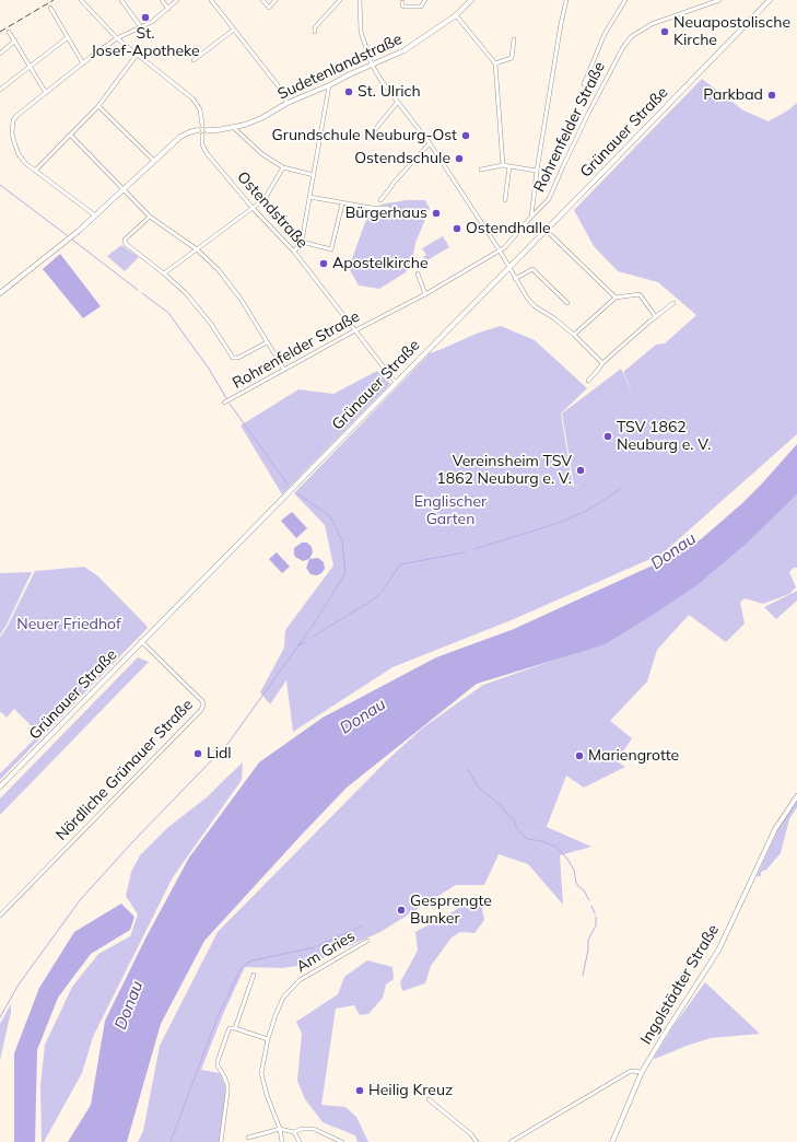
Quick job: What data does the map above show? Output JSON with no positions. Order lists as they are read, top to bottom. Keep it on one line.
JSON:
{"streets":{"street":["Sudetenlandstraße","Rohrenfelder Straße","Grünauer Straße","Ostendstraße","Nördliche Grünauer Straße","Am Gries","Ingolstädter Straße"]},"crossings":[["Sudetenlandstraße","Ostendstraße"],["Rohrenfelder Straße","Ostendstraße"],["Grünauer Straße","Ostendstraße"],["Grünauer Straße","Nördliche Grünauer Straße"]],"water":["Donau"],"parks":["Englischer Garten","Neuer Friedhof"],"places":["St. Josef-Apotheke","Neuapostolische Kirche","St. Ulrich","Parkbad","Grundschule Neuburg-Ost","Ostendschule","Bürgerhaus","Ostendhalle","Apostelkirche","TSV 1862 Neuburg e. V.","Vereinsheim TSV 1862 Neuburg e. V.","Lidl","Mariengrotte","Gesprengte Bunker","Heilig Kreuz"]}
